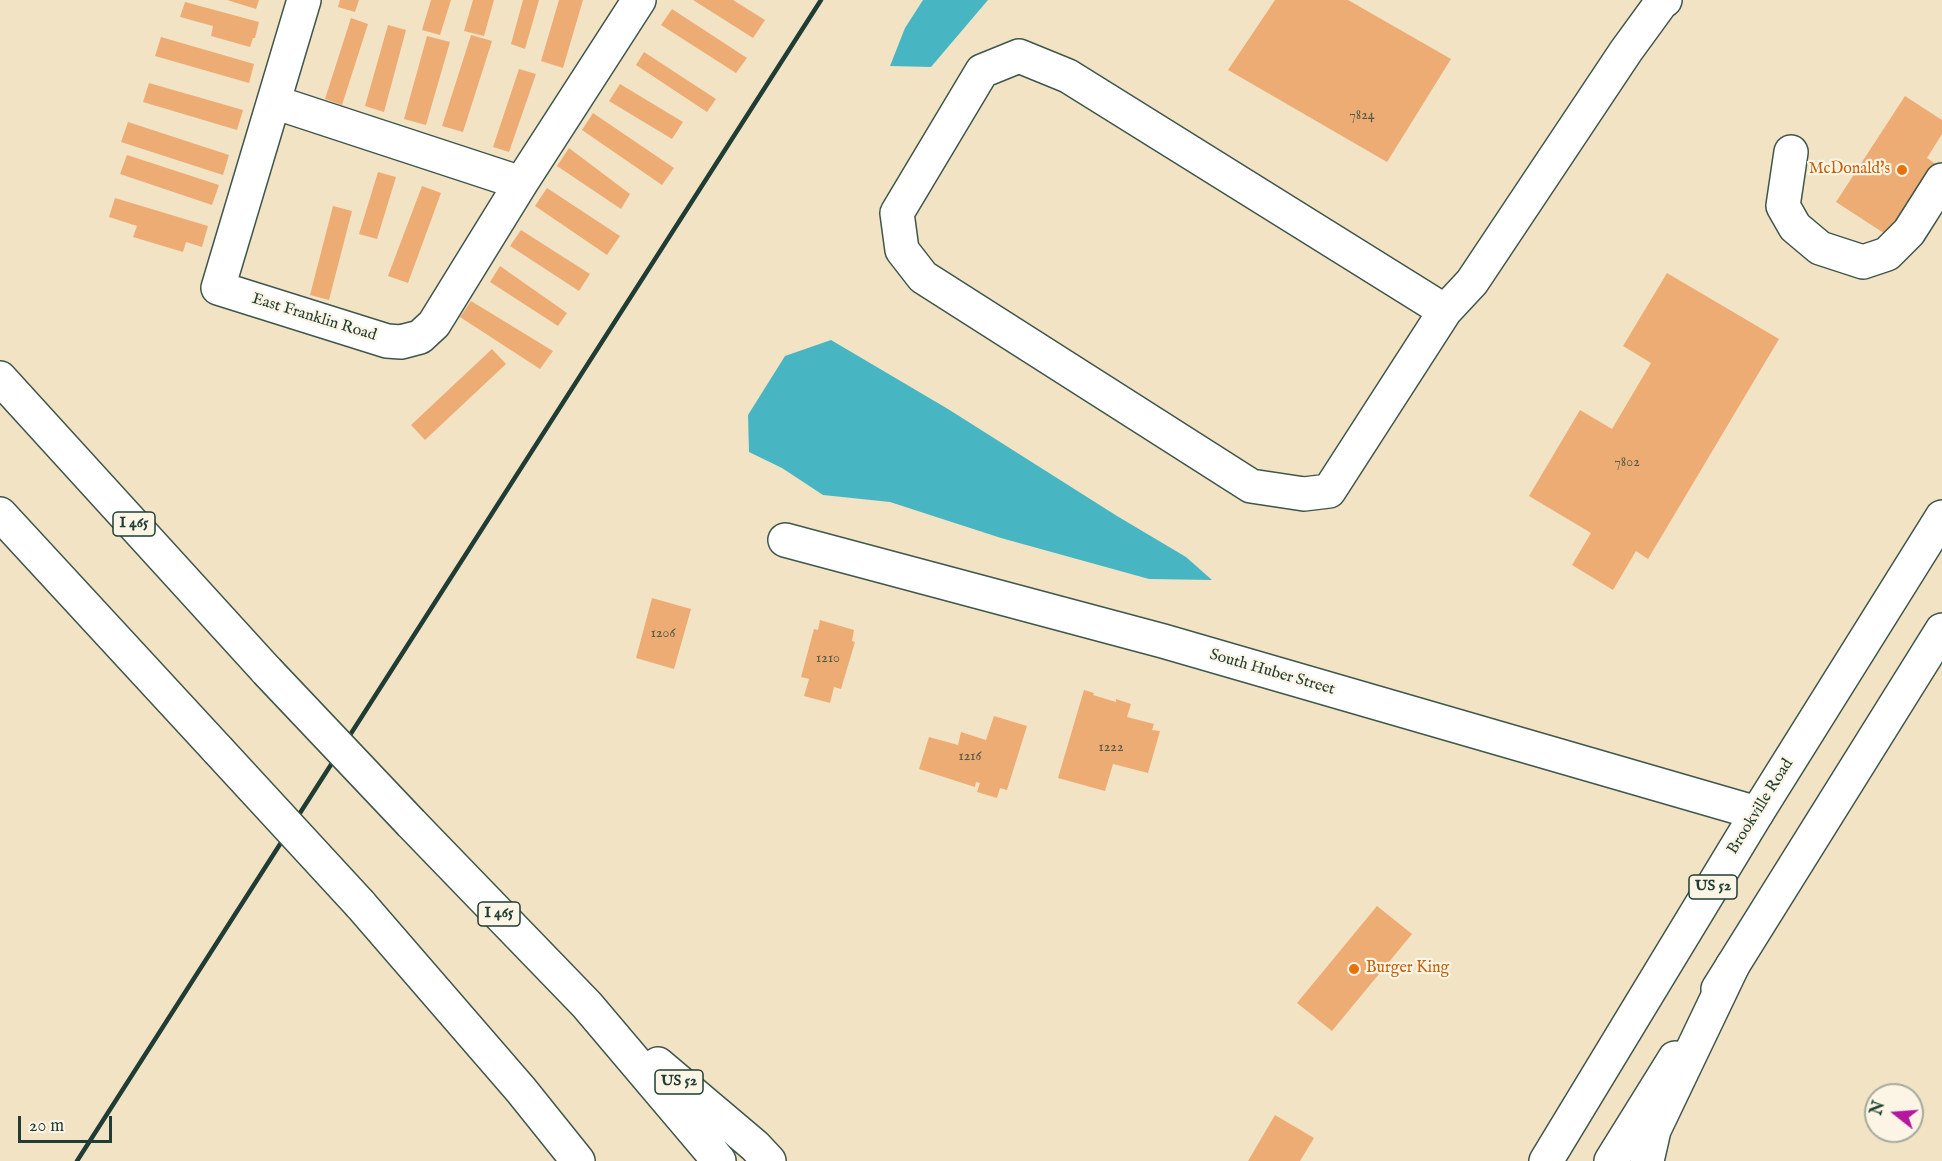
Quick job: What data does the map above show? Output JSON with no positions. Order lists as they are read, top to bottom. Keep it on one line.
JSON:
{"streets":{"main road":["East Franklin Road","I 465","South Huber Street","Brookville Road","US 52"]},"crossings":[["I 465","US 52"],["South Huber Street","Brookville Road"]],"places":["McDonald's","Burger King"],"house_numbers":["7824","7802","1206","1210","1222","1216"],"scale_bar":"20 m","north":"left"}
